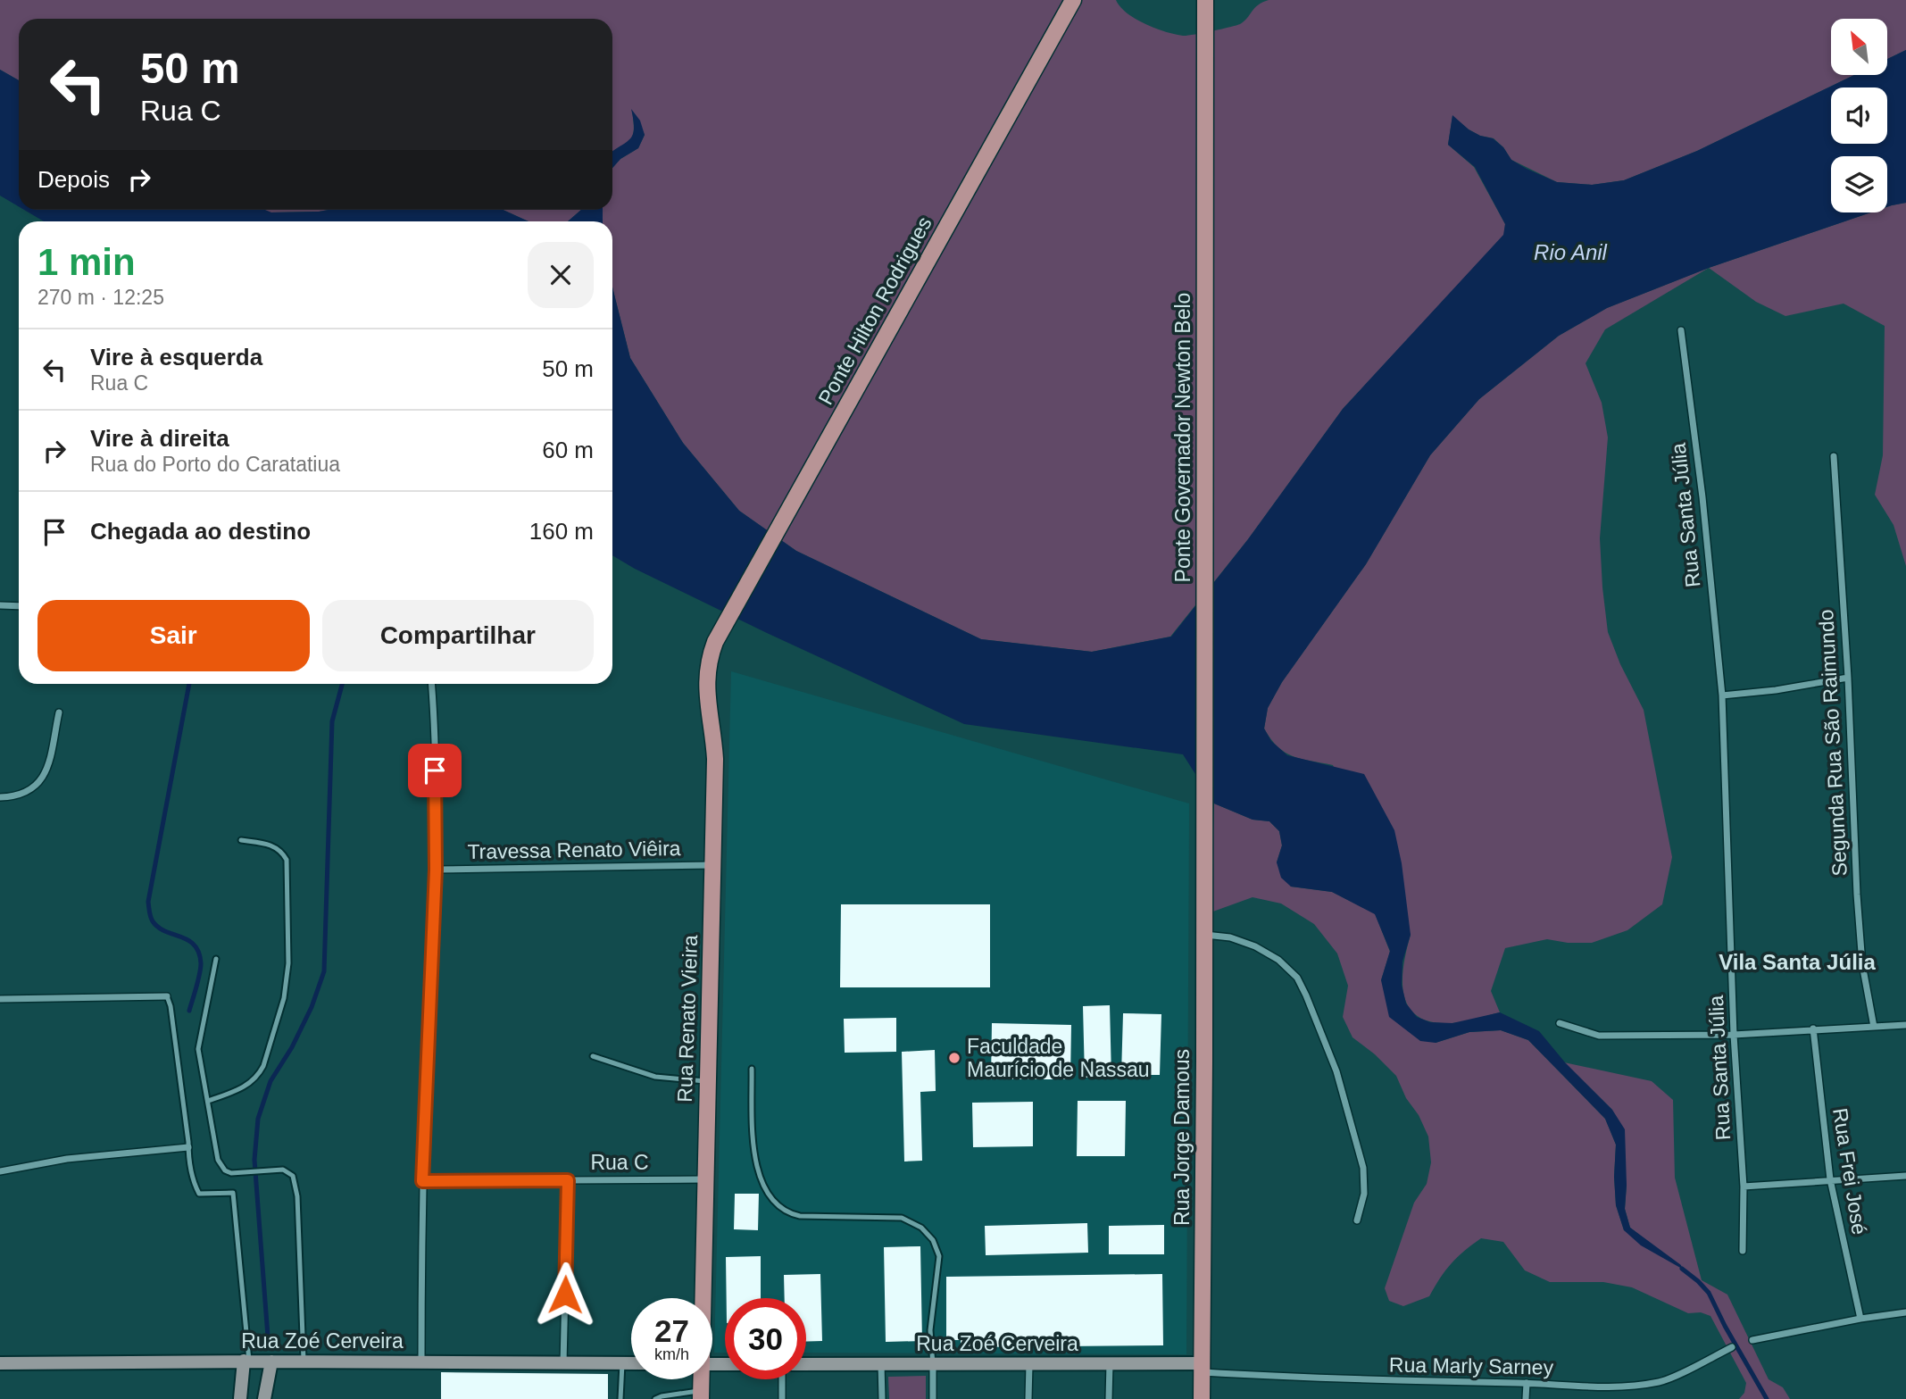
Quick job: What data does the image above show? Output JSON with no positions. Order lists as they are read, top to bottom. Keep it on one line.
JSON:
{"streets":{"main road":["Ponte Hilton Rodrigues","Ponte Governador Newton Belo","Rua Renato Vieira","Rua Jorge Damous"],"street":["Rua Santa Júlia","Segunda Rua São Raimundo","Travessa Renato Viêira","Rua C","Rua Frei José","Rua Zoé Cerveira","Rua Marly Sarney"]},"crossings":[["Ponte Hilton Rodrigues","Rua Renato Vieira"],["Ponte Governador Newton Belo","Rua Jorge Damous"],["Travessa Renato Viêira","Rua Renato Vieira"],["Rua Renato Vieira","Rua C"],["Rua Jorge Damous","Rua Zoé Cerveira"],["Rua Jorge Damous","Rua Marly Sarney"],["Rua Zoé Cerveira","Rua Marly Sarney"]],"districts":["Vila Santa Júlia"],"water":["Rio Anil"],"places":["Faculdade Maurício de Nassau"],"north":"top left","page":{"turn":["50 m","Rua C"],"then":"Depois","heading":["1 min","270 m · 12:25"],"list":[{"name":"Vire à esquerda","note":"Rua C","value":"50 m"},{"name":"Vire à direita","note":"Rua do Porto do Caratatiua","value":"60 m"},{"name":"Chegada ao destino","value":"160 m"}],"buttons":["Sair","Compartilhar"],"speed":"27 km/h","limit":"30"}}
